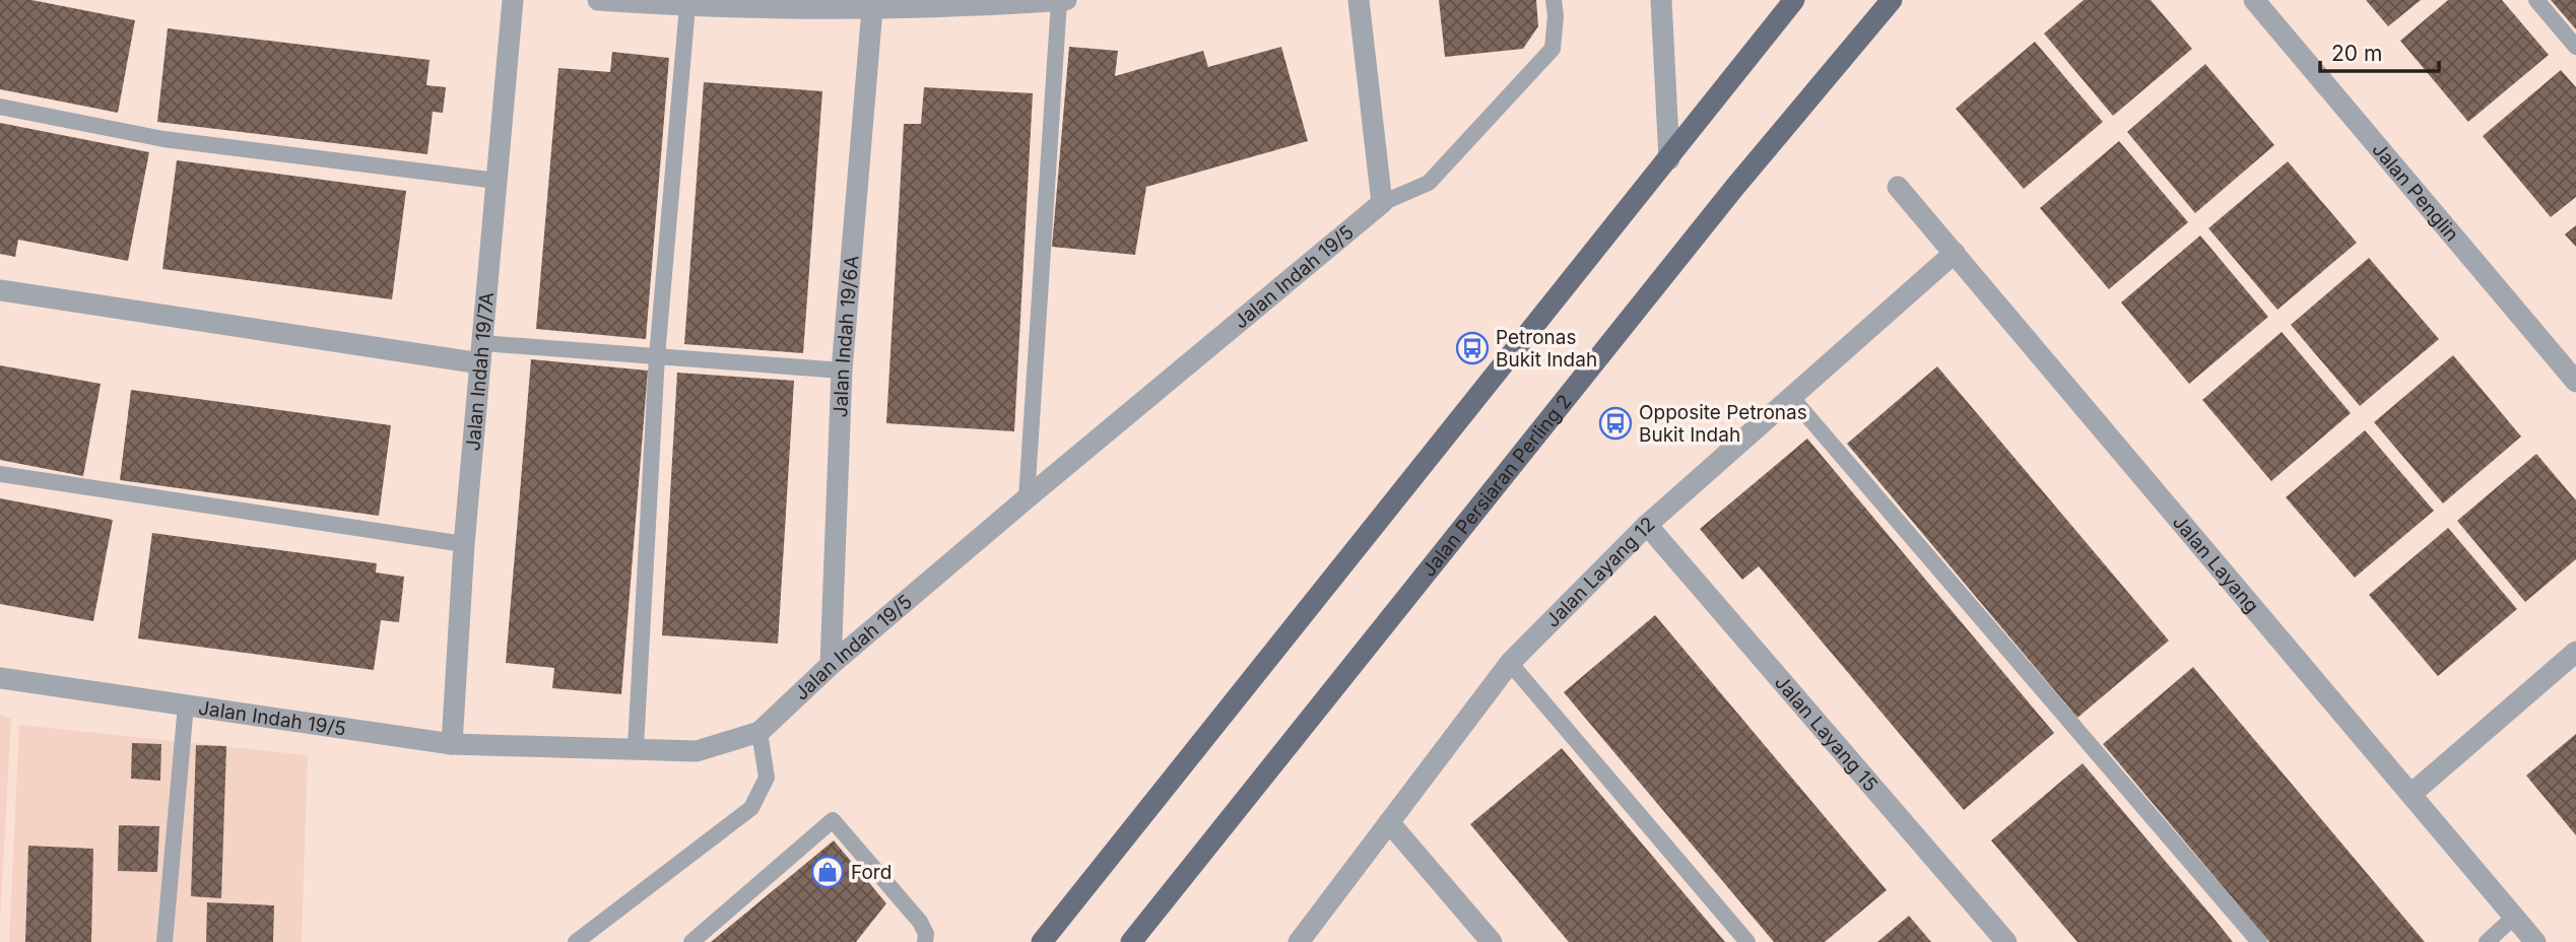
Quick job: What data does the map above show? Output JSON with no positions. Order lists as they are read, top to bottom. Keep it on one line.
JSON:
{"streets":{"main road":["Jalan Persiaran Perling 2"],"street":["Jalan Penglin","Jalan Indah 19/5","Jalan Indah 19/6A","Jalan Indah 19/7A","Jalan Layang","Jalan Layang 12","Jalan Layang 15"]},"crossings":[["Jalan Indah 19/5","Jalan Indah 19/6A"],["Jalan Indah 19/5","Jalan Indah 19/7A"],["Jalan Layang","Jalan Layang 12"],["Jalan Layang 12","Jalan Layang 15"]],"places":{"bus stop":["Petronas Bukit Indah","Opposite Petronas Bukit Indah"],"shop":["Ford"]},"scale_bar":"20 m"}
